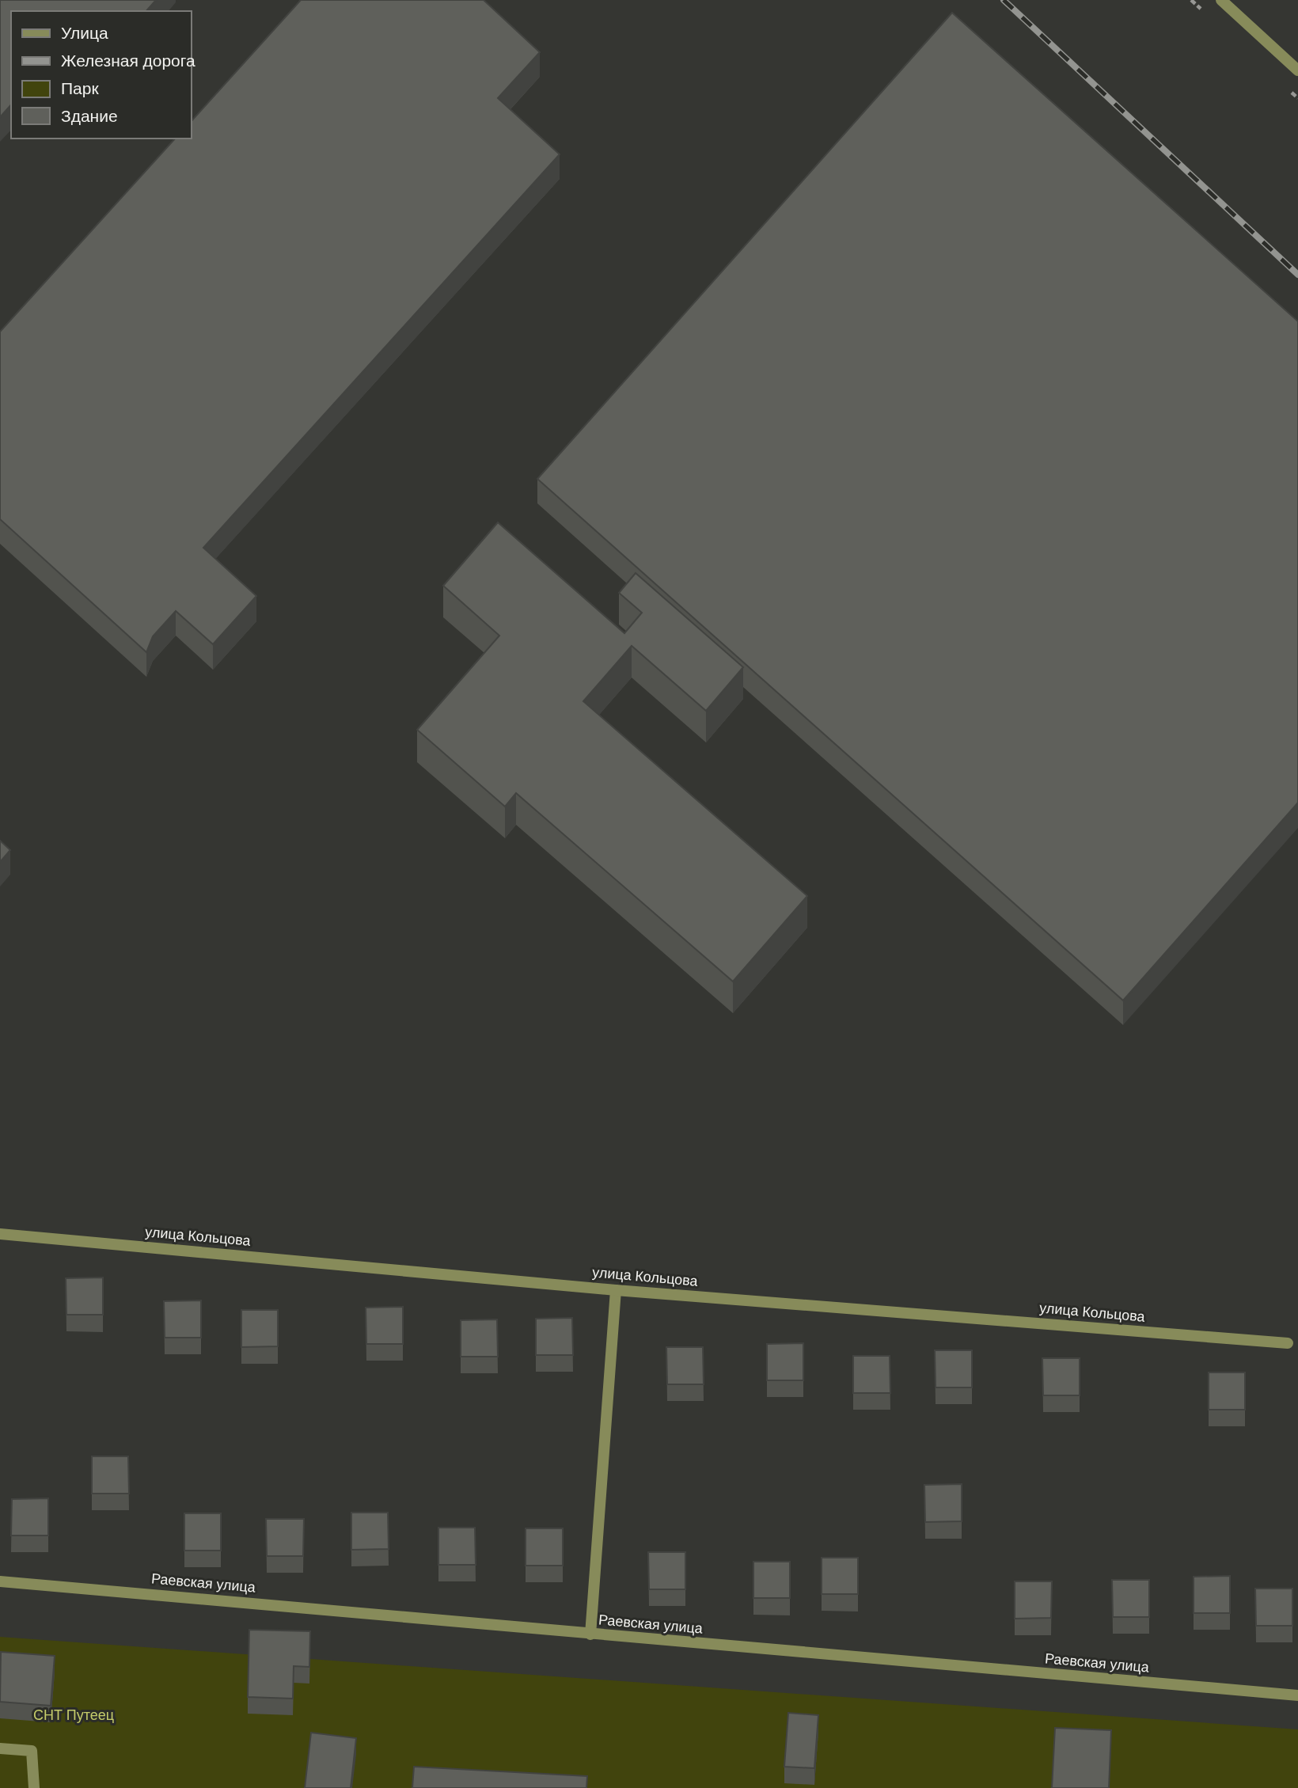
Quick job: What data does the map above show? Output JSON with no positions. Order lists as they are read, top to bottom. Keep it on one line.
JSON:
{"streets":{"street":["улица Кольцова","Раевская улица"]},"parks":["СНТ Путеец"],"legend":["Улица","Железная дорога","Парк","Здание"]}
